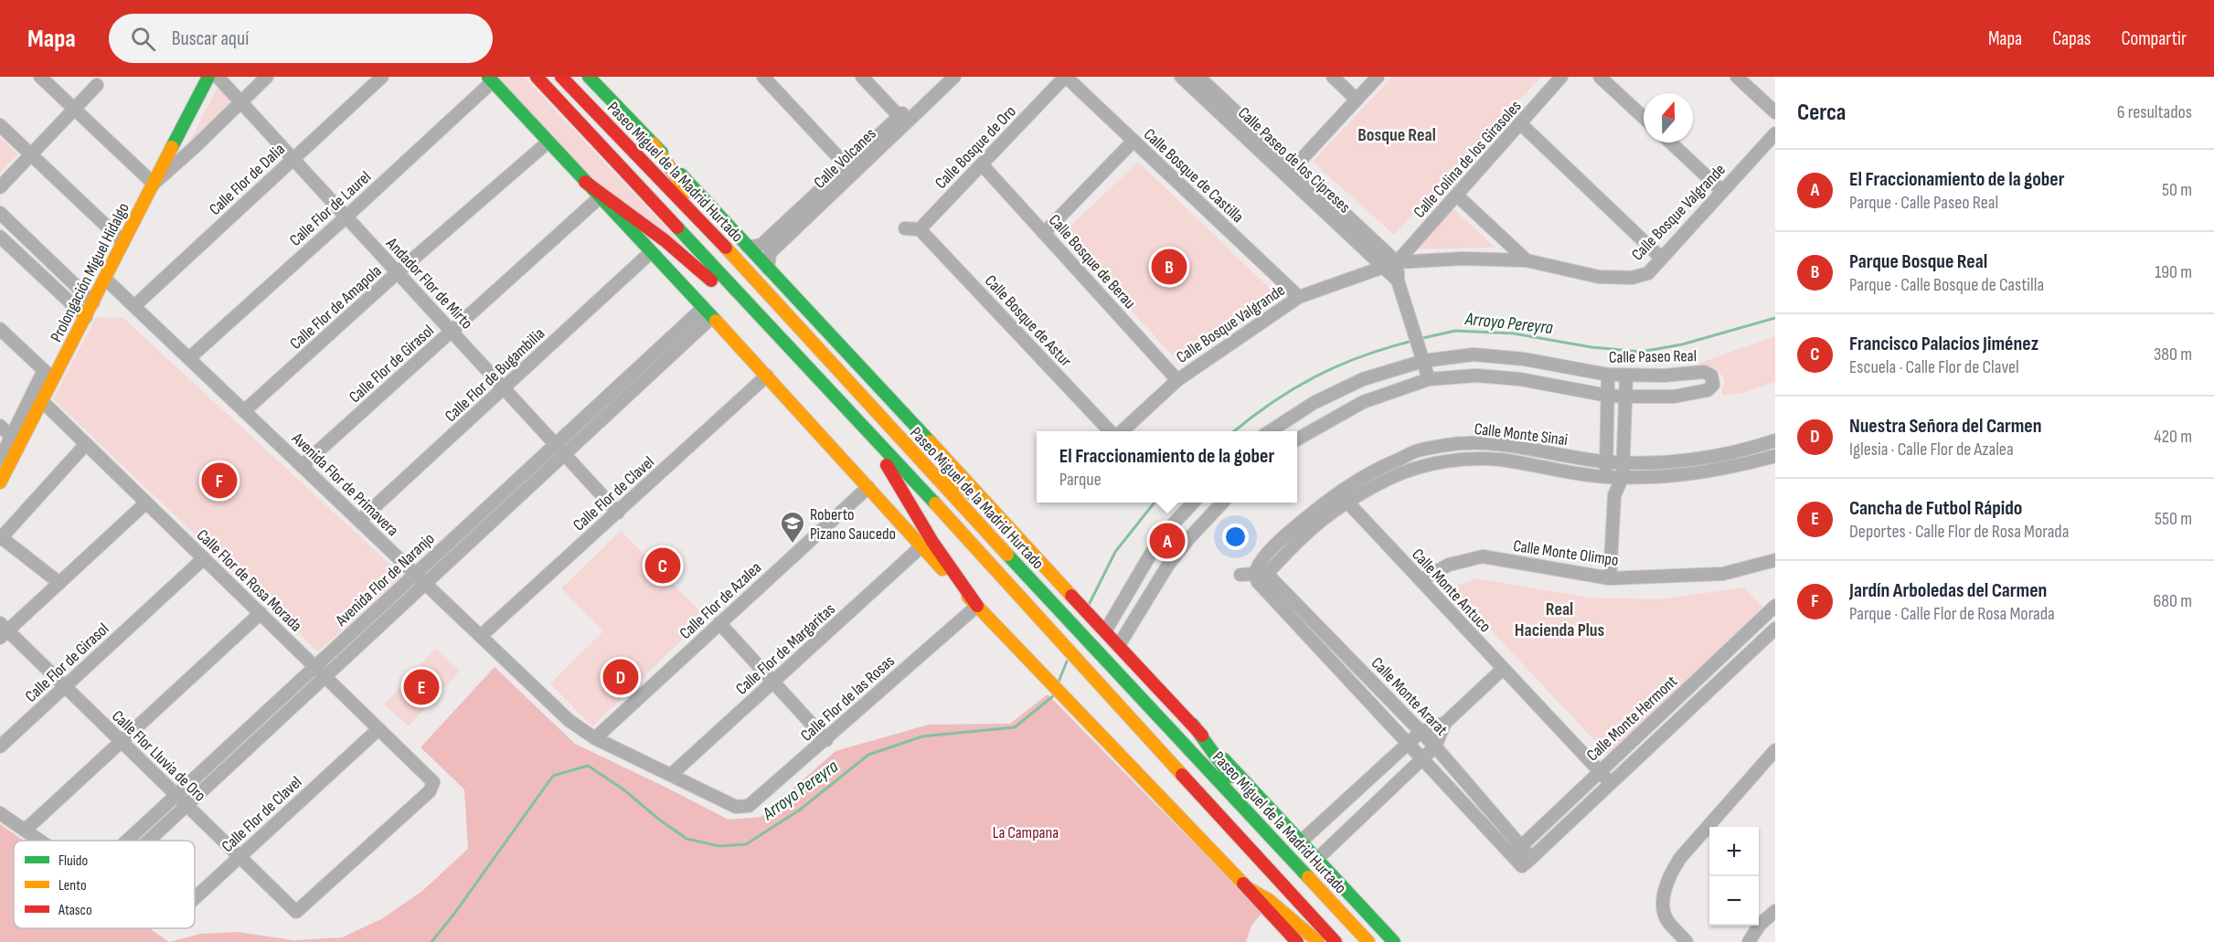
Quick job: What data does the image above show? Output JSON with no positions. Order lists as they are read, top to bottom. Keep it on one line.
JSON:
{"streets":{"main road":["Paseo Miguel de la Madrid Hurtado","Prolongación Miguel Hidalgo"],"street":["Calle Bosque de Oro","Calle Volcanes","Calle Colina de los Girasoles","Calle Paseo de los Cipreses","Calle Bosque de Castilla","Calle Flor de Dalia","Calle Flor de Laurel","Calle Bosque Valgrande","Calle Bosque de Berau","Andador Flor de Mirto","Calle Flor de Amapola","Calle Bosque de Astur","Calle Paseo Real","Calle Flor de Girasol","Calle Flor de Bugambilia","Calle Monte Sinai","Avenida Flor de Primavera","Calle Flor de Clavel","Calle Monte Olimpo","Avenida Flor de Naranjo","Calle Flor de Rosa Morada","Calle Monte Antuco","Calle Flor de Azalea","Calle Flor de Margaritas","Calle Monte Ararat","Calle Flor de las Rosas","Calle Monte Hermont","Calle Flor Lluvia de Oro"]},"crossings":[["Calle Bosque de Oro","Calle Bosque de Castilla"],["Calle Bosque de Oro","Calle Bosque de Berau"],["Calle Bosque de Oro","Calle Bosque de Astur"],["Calle Colina de los Girasoles","Calle Paseo de los Cipreses"],["Calle Colina de los Girasoles","Calle Bosque Valgrande"],["Calle Paseo de los Cipreses","Calle Bosque Valgrande"],["Calle Bosque de Castilla","Calle Bosque Valgrande"],["Calle Flor de Dalia","Andador Flor de Mirto"],["Calle Flor de Dalia","Avenida Flor de Primavera"],["Calle Flor de Laurel","Andador Flor de Mirto"],["Calle Flor de Laurel","Avenida Flor de Primavera"],["Calle Bosque Valgrande","Calle Bosque de Berau"],["Prolongación Miguel Hidalgo","Avenida Flor de Primavera"],["Prolongación Miguel Hidalgo","Calle Flor de Rosa Morada"],["Andador Flor de Mirto","Calle Flor de Amapola"],["Andador Flor de Mirto","Calle Flor de Girasol"],["Andador Flor de Mirto","Calle Flor de Bugambilia"],["Andador Flor de Mirto","Calle Flor de Clavel"],["Andador Flor de Mirto","Avenida Flor de Naranjo"],["Calle Flor de Amapola","Avenida Flor de Primavera"],["Calle Flor de Girasol","Avenida Flor de Primavera"],["Calle Flor de Girasol","Calle Flor de Rosa Morada"],["Calle Flor de Girasol","Calle Flor Lluvia de Oro"],["Calle Flor de Bugambilia","Avenida Flor de Primavera"],["Calle Monte Sinai","Calle Monte Antuco"],["Calle Monte Sinai","Calle Monte Ararat"],["Avenida Flor de Primavera","Calle Flor de Clavel"],["Avenida Flor de Primavera","Avenida Flor de Naranjo"],["Avenida Flor de Primavera","Calle Flor de Azalea"],["Avenida Flor de Primavera","Calle Flor de Margaritas"],["Avenida Flor de Primavera","Calle Flor de las Rosas"],["Calle Flor de Clavel","Calle Flor de Rosa Morada"],["Calle Flor de Clavel","Calle Flor Lluvia de Oro"],["Calle Monte Olimpo","Calle Monte Antuco"],["Avenida Flor de Naranjo","Calle Flor de Rosa Morada"],["Avenida Flor de Naranjo","Calle Flor Lluvia de Oro"],["Calle Flor de Rosa Morada","Calle Flor Lluvia de Oro"],["Calle Monte Antuco","Calle Monte Hermont"],["Calle Monte Ararat","Calle Monte Hermont"]],"districts":["Bosque Real","Real Hacienda Plus"],"water":["Arroyo Pereyra"],"parks":["La Campana"],"places":{"school or university":["Roberto Pizano Saucedo"]},"legend":["Fluido","Lento","Atasco"],"north":"top","page":{"header":"Mapa","search":"Buscar aquí","nav":["Mapa","Capas","Compartir"],"heading":["Cerca","6 resultados"],"list":[{"mark":"A","name":"El Fraccionamiento de la gober","note":"Parque · Calle Paseo Real","value":"50 m"},{"mark":"B","name":"Parque Bosque Real","note":"Parque · Calle Bosque de Castilla","value":"190 m"},{"mark":"C","name":"Francisco Palacios Jiménez","note":"Escuela · Calle Flor de Clavel","value":"380 m"},{"mark":"D","name":"Nuestra Señora del Carmen","note":"Iglesia · Calle Flor de Azalea","value":"420 m"},{"mark":"E","name":"Cancha de Futbol Rápido","note":"Deportes · Calle Flor de Rosa Morada","value":"550 m"},{"mark":"F","name":"Jardín Arboledas del Carmen","note":"Parque · Calle Flor de Rosa Morada","value":"680 m"}],"pins":["B","F","A","C","D","E"],"popup":["El Fraccionamiento de la gober","Parque"],"map_buttons":["+","−"]}}
